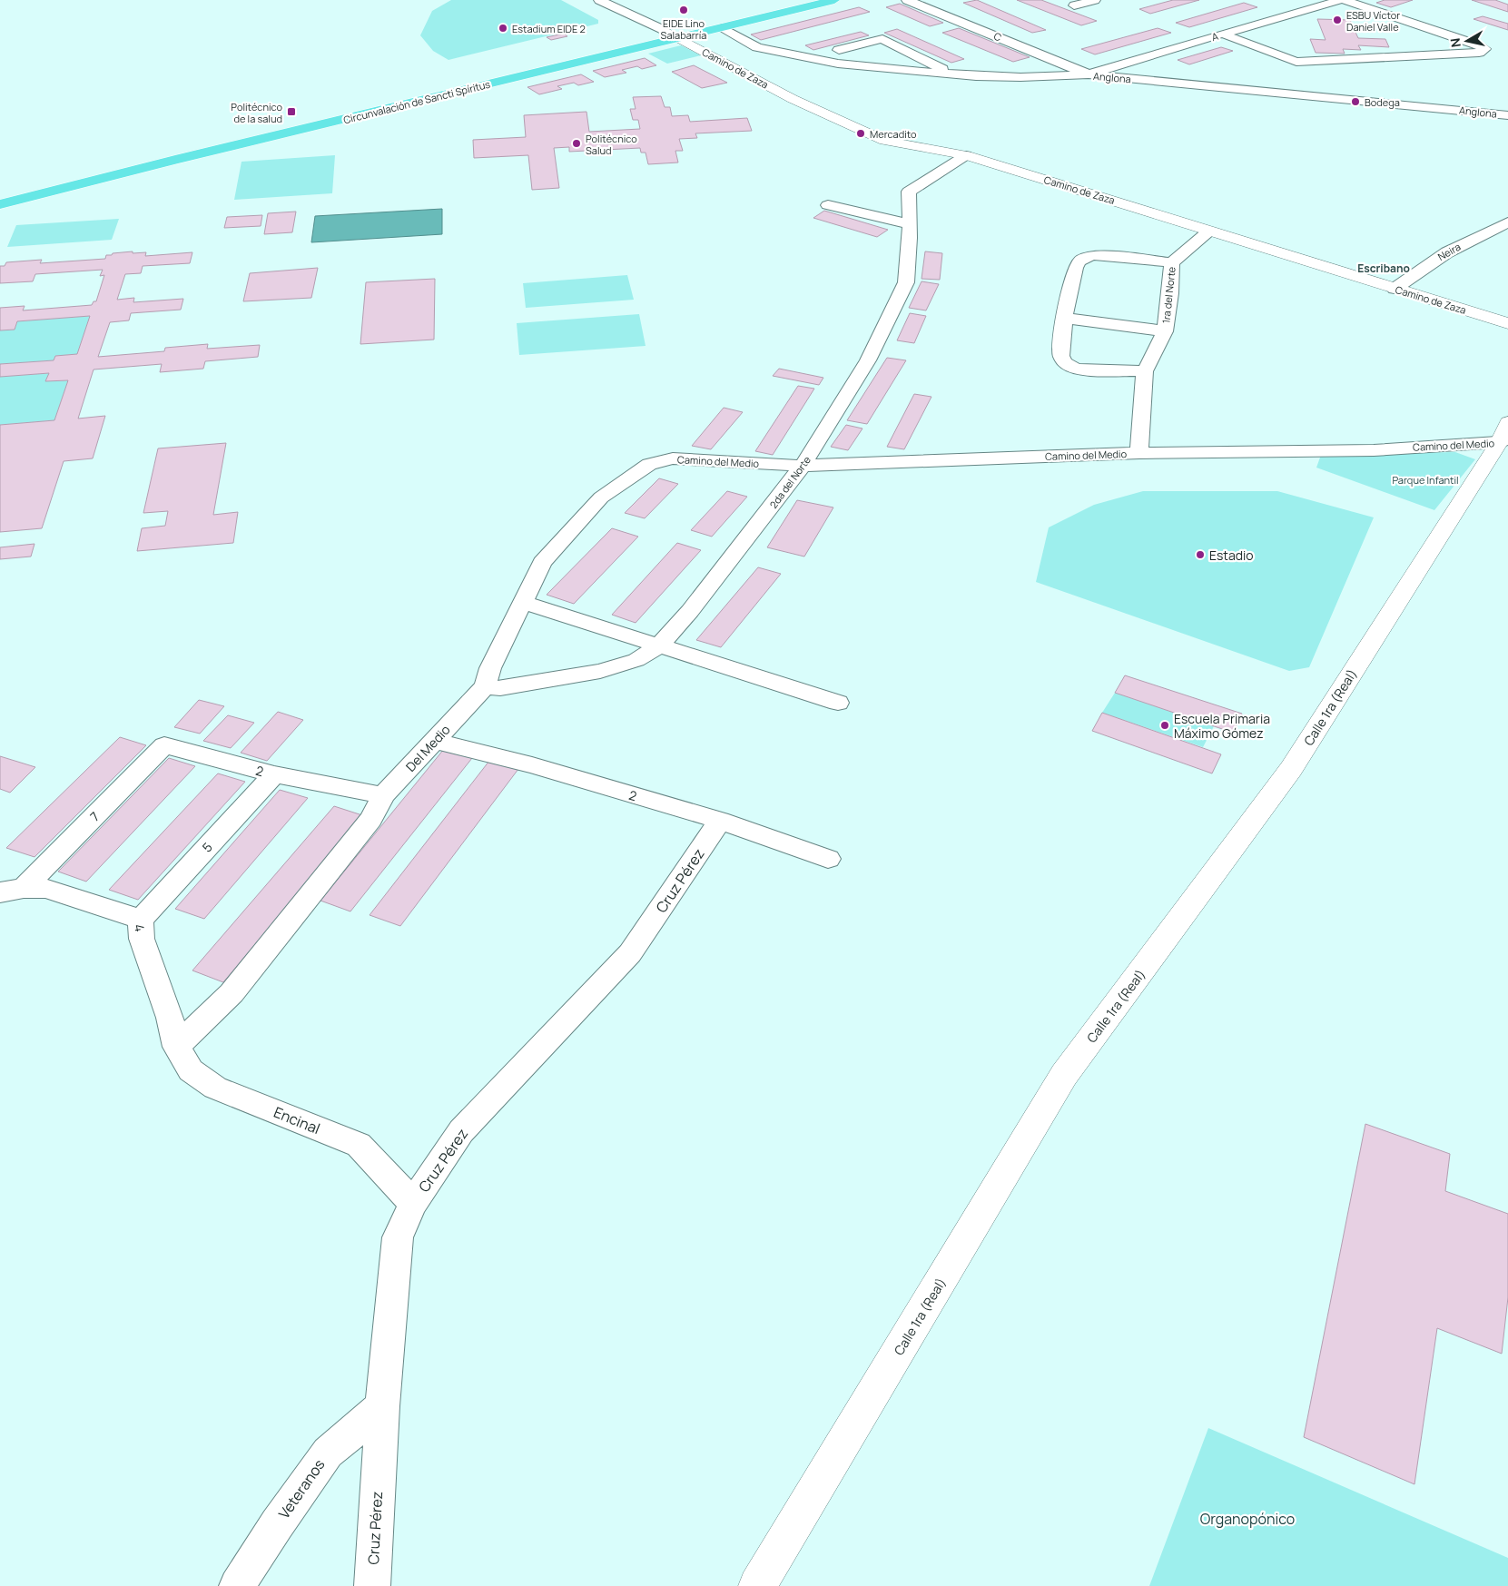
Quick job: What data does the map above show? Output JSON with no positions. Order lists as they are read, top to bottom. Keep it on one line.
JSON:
{"streets":{"highway":["Circunvalación de Sancti Spíritus"],"street":["C","A","Camino de Zaza","Anglona","Neira","1ra del Norte","Camino del Medio","2da del Norte","Calle 1ra (Real)","Del Medio","2","7","5","Cruz Pérez","4","Encinal","Veteranos"]},"crossings":[["C","A"],["C","Anglona"],["A","Anglona"],["Camino de Zaza","Circunvalación de Sancti Spíritus"],["Camino de Zaza","Neira"],["Camino de Zaza","1ra del Norte"],["Camino de Zaza","2da del Norte"],["Anglona","Circunvalación de Sancti Spíritus"],["1ra del Norte","Camino del Medio"],["Camino del Medio","2da del Norte"],["Camino del Medio","Calle 1ra (Real)"],["Camino del Medio","Del Medio"],["2da del Norte","Del Medio"],["Del Medio","2"],["Del Medio","4"],["Del Medio","Encinal"],["2","7"],["2","5"],["2","Cruz Pérez"],["7","4"],["5","4"],["Cruz Pérez","Encinal"],["Cruz Pérez","Veteranos"],["4","Encinal"]],"districts":["Escribano"],"parks":["Parque Infantil","Organopónico"],"places":{"other":["EIDE Lino Salabarría","ESBU Víctor Daniel Valle","Estadium EIDE 2","Bodega","Mercadito","Politécnico Salud","Estadio","Escuela Primaria Máximo Gómez"],"transit":["Politécnico de la salud"]},"north":"left"}
